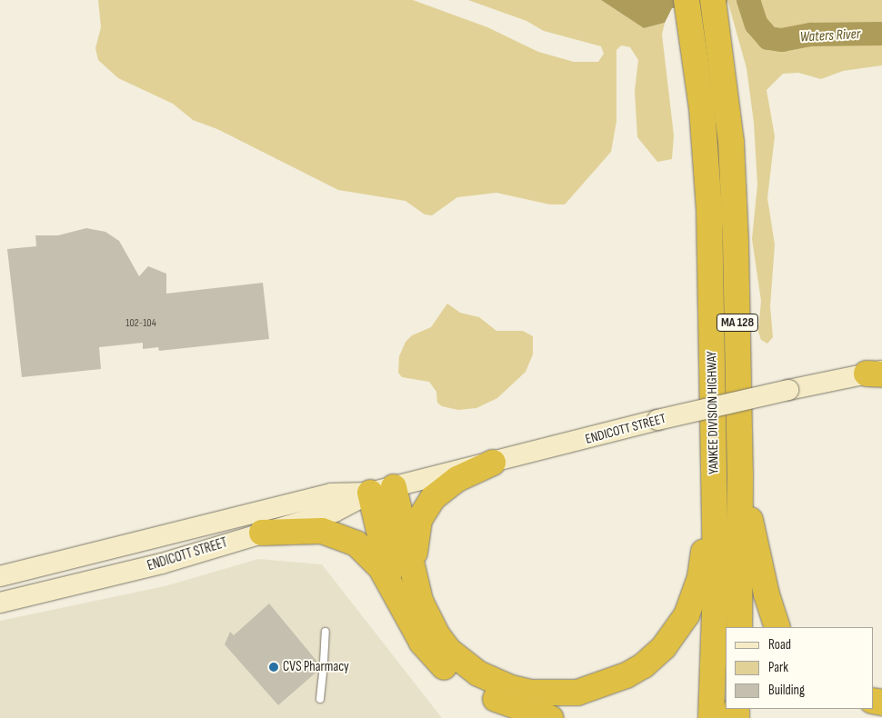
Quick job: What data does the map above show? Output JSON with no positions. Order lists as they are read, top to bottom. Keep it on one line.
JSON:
{"streets":{"highway":["MA 128","YANKEE DIVISION HIGHWAY"],"main road":["ENDICOTT STREET"]},"water":["Waters River"],"places":["CVS Pharmacy"],"house_numbers":["102-104"],"legend":["Road","Park","Building"]}
